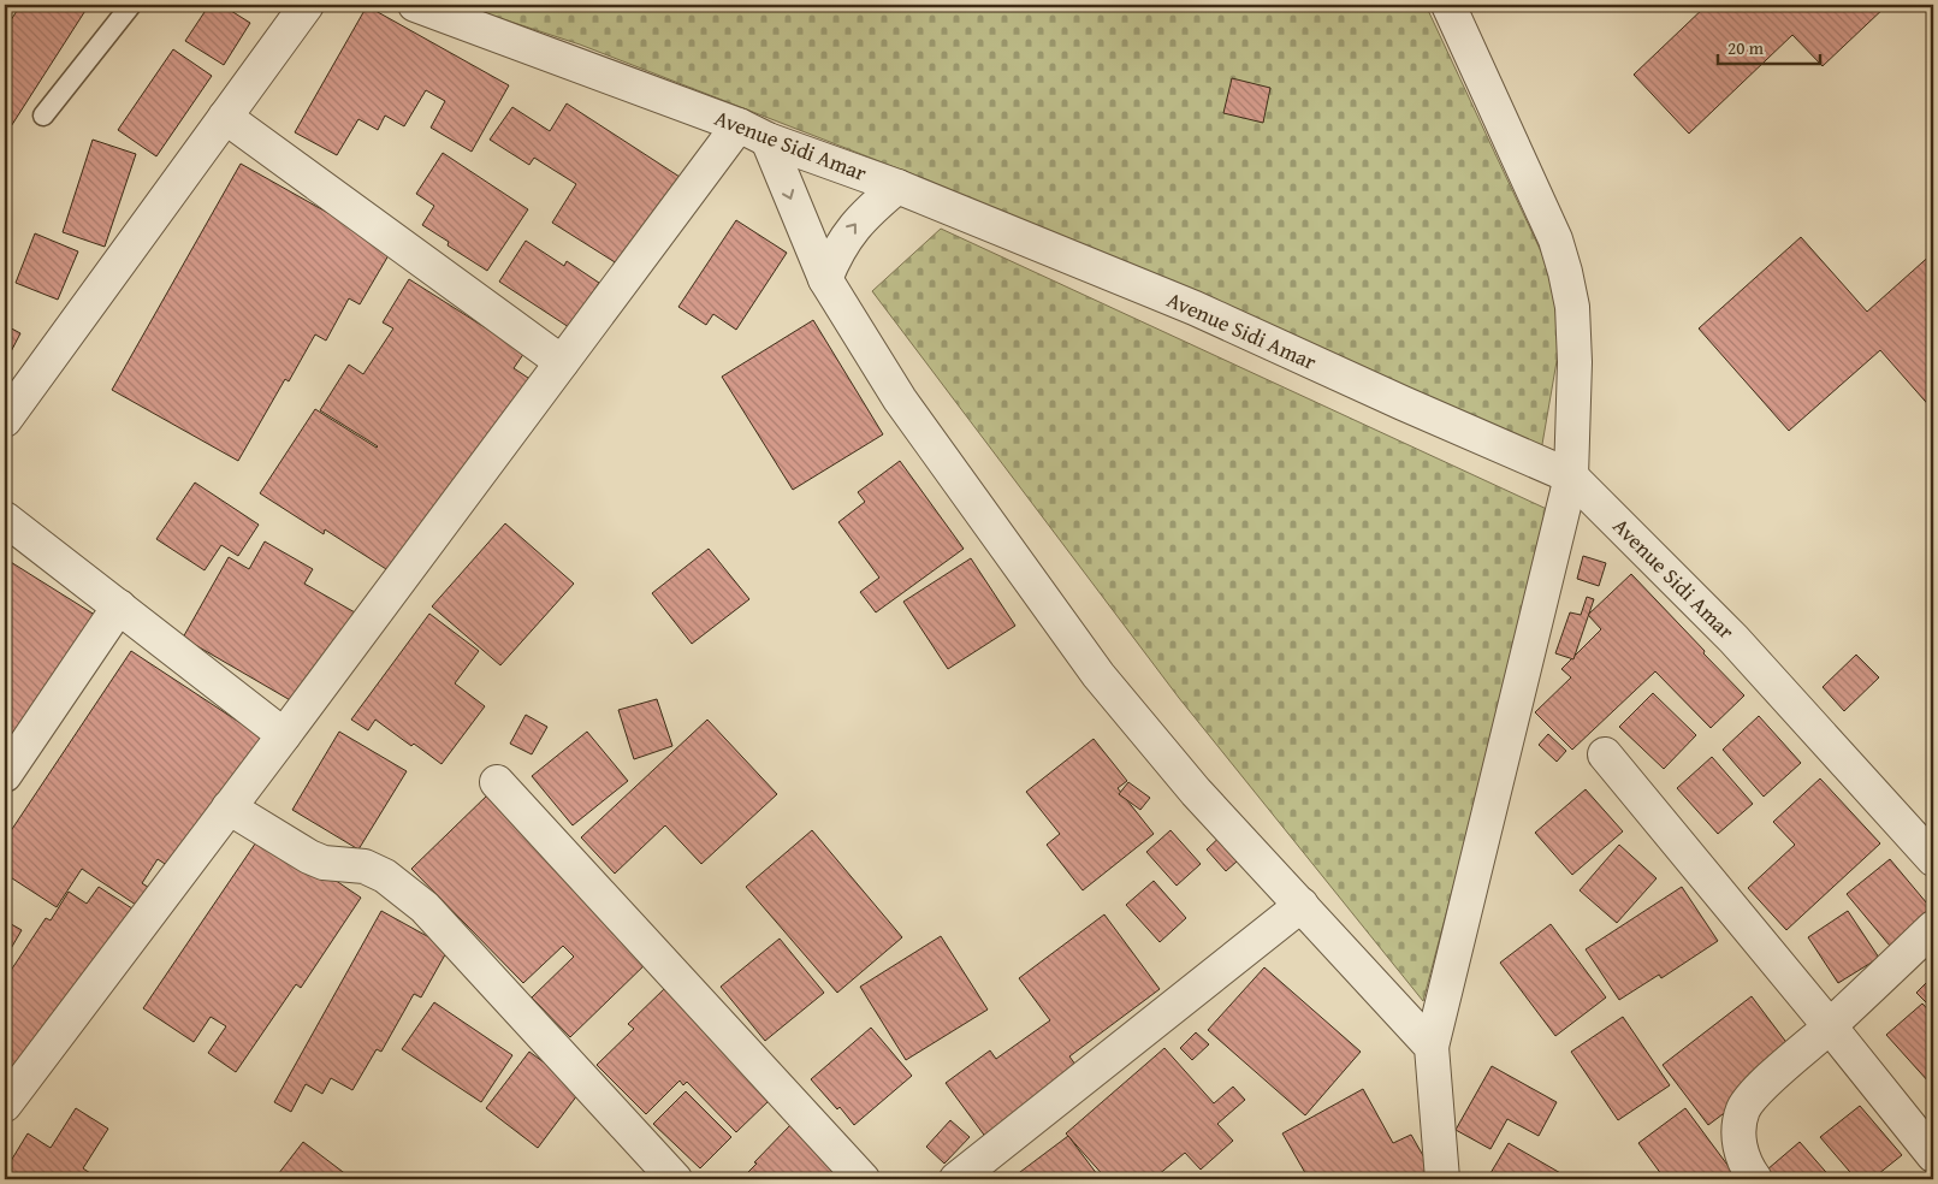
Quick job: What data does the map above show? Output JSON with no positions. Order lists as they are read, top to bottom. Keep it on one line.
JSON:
{"streets":{"street":["Avenue Sidi Amar"]},"scale_bar":"20 m"}
